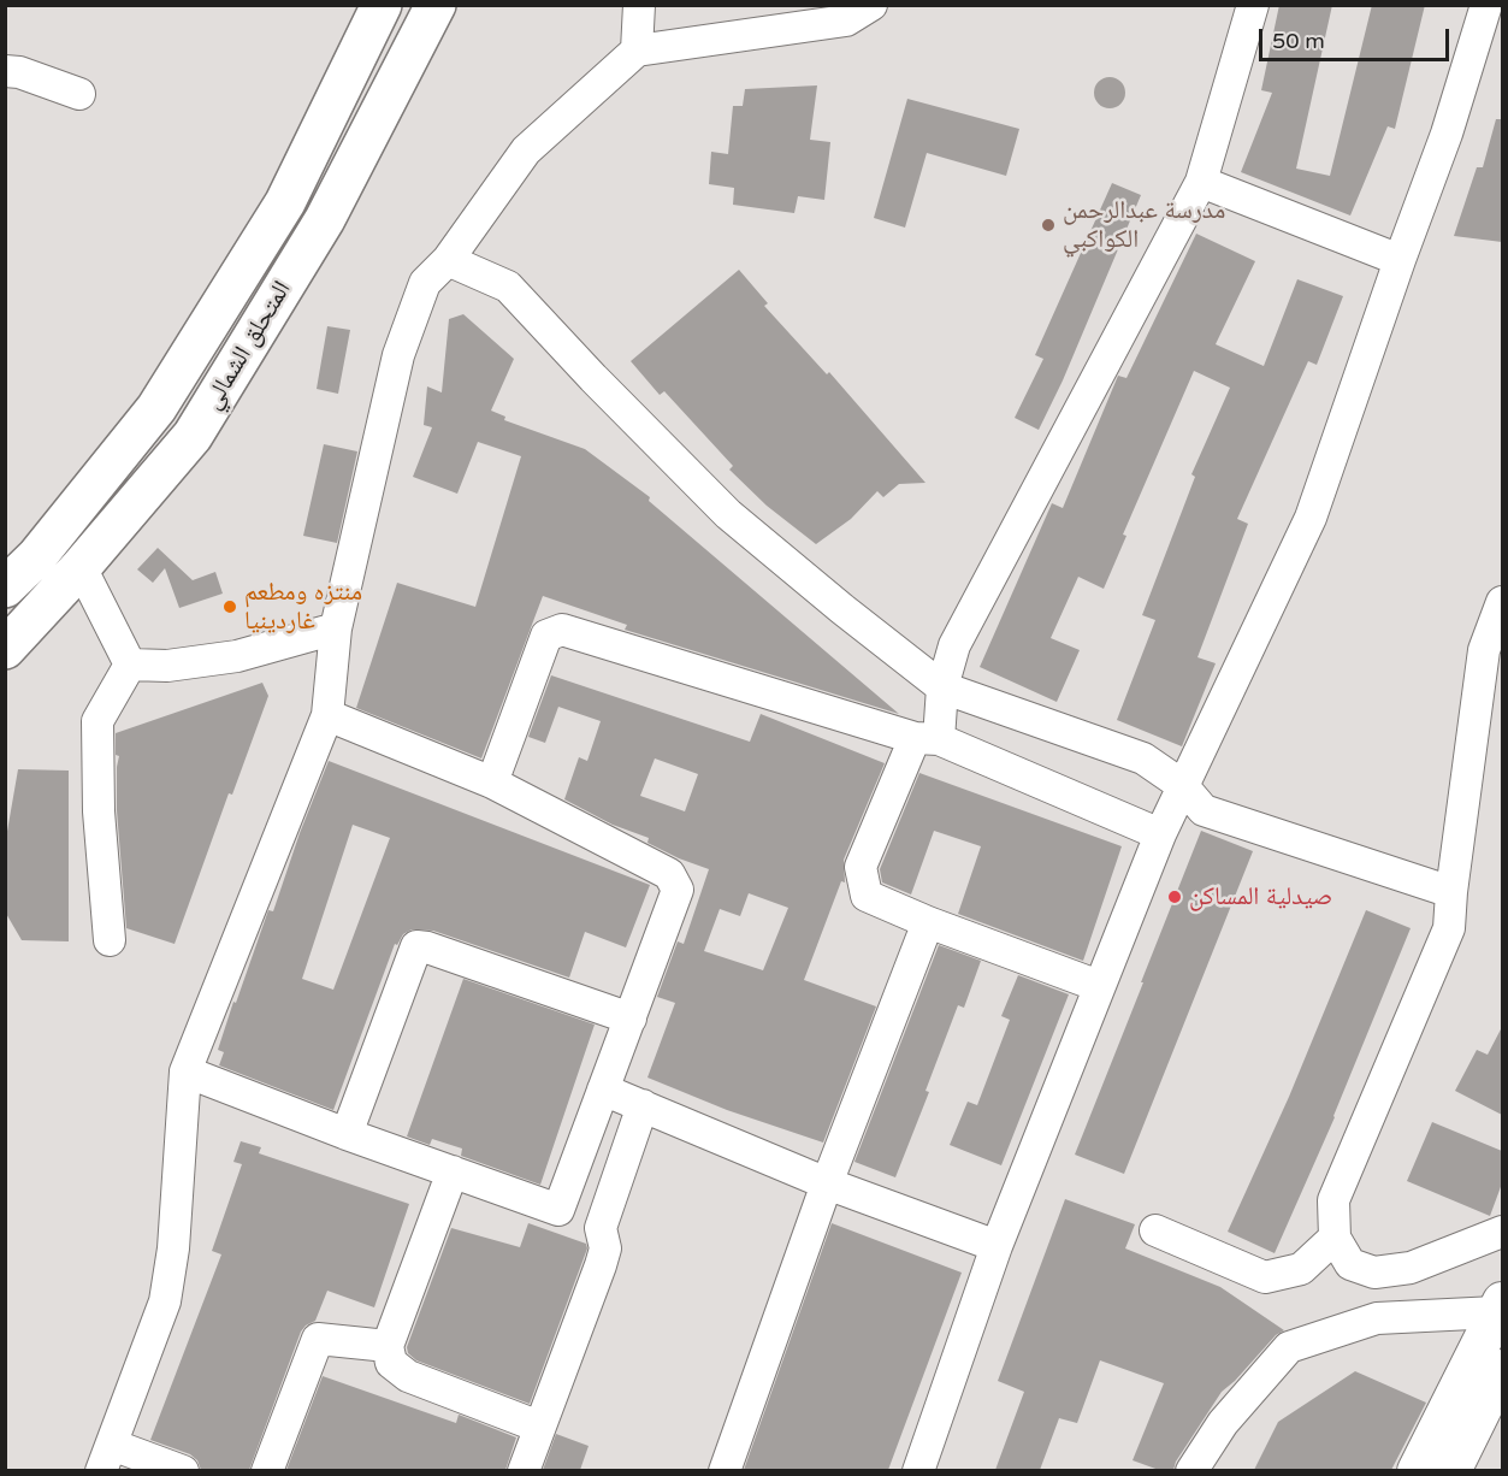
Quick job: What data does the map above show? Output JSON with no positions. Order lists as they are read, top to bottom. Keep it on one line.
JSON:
{"streets":{"highway":["المتحلق الشمالي"]},"places":["مدرسة عبدالرحمن الكواكبي","منتزه ومطعم غاردينيا","صيدلية المساكن"],"scale_bar":"50 m"}
